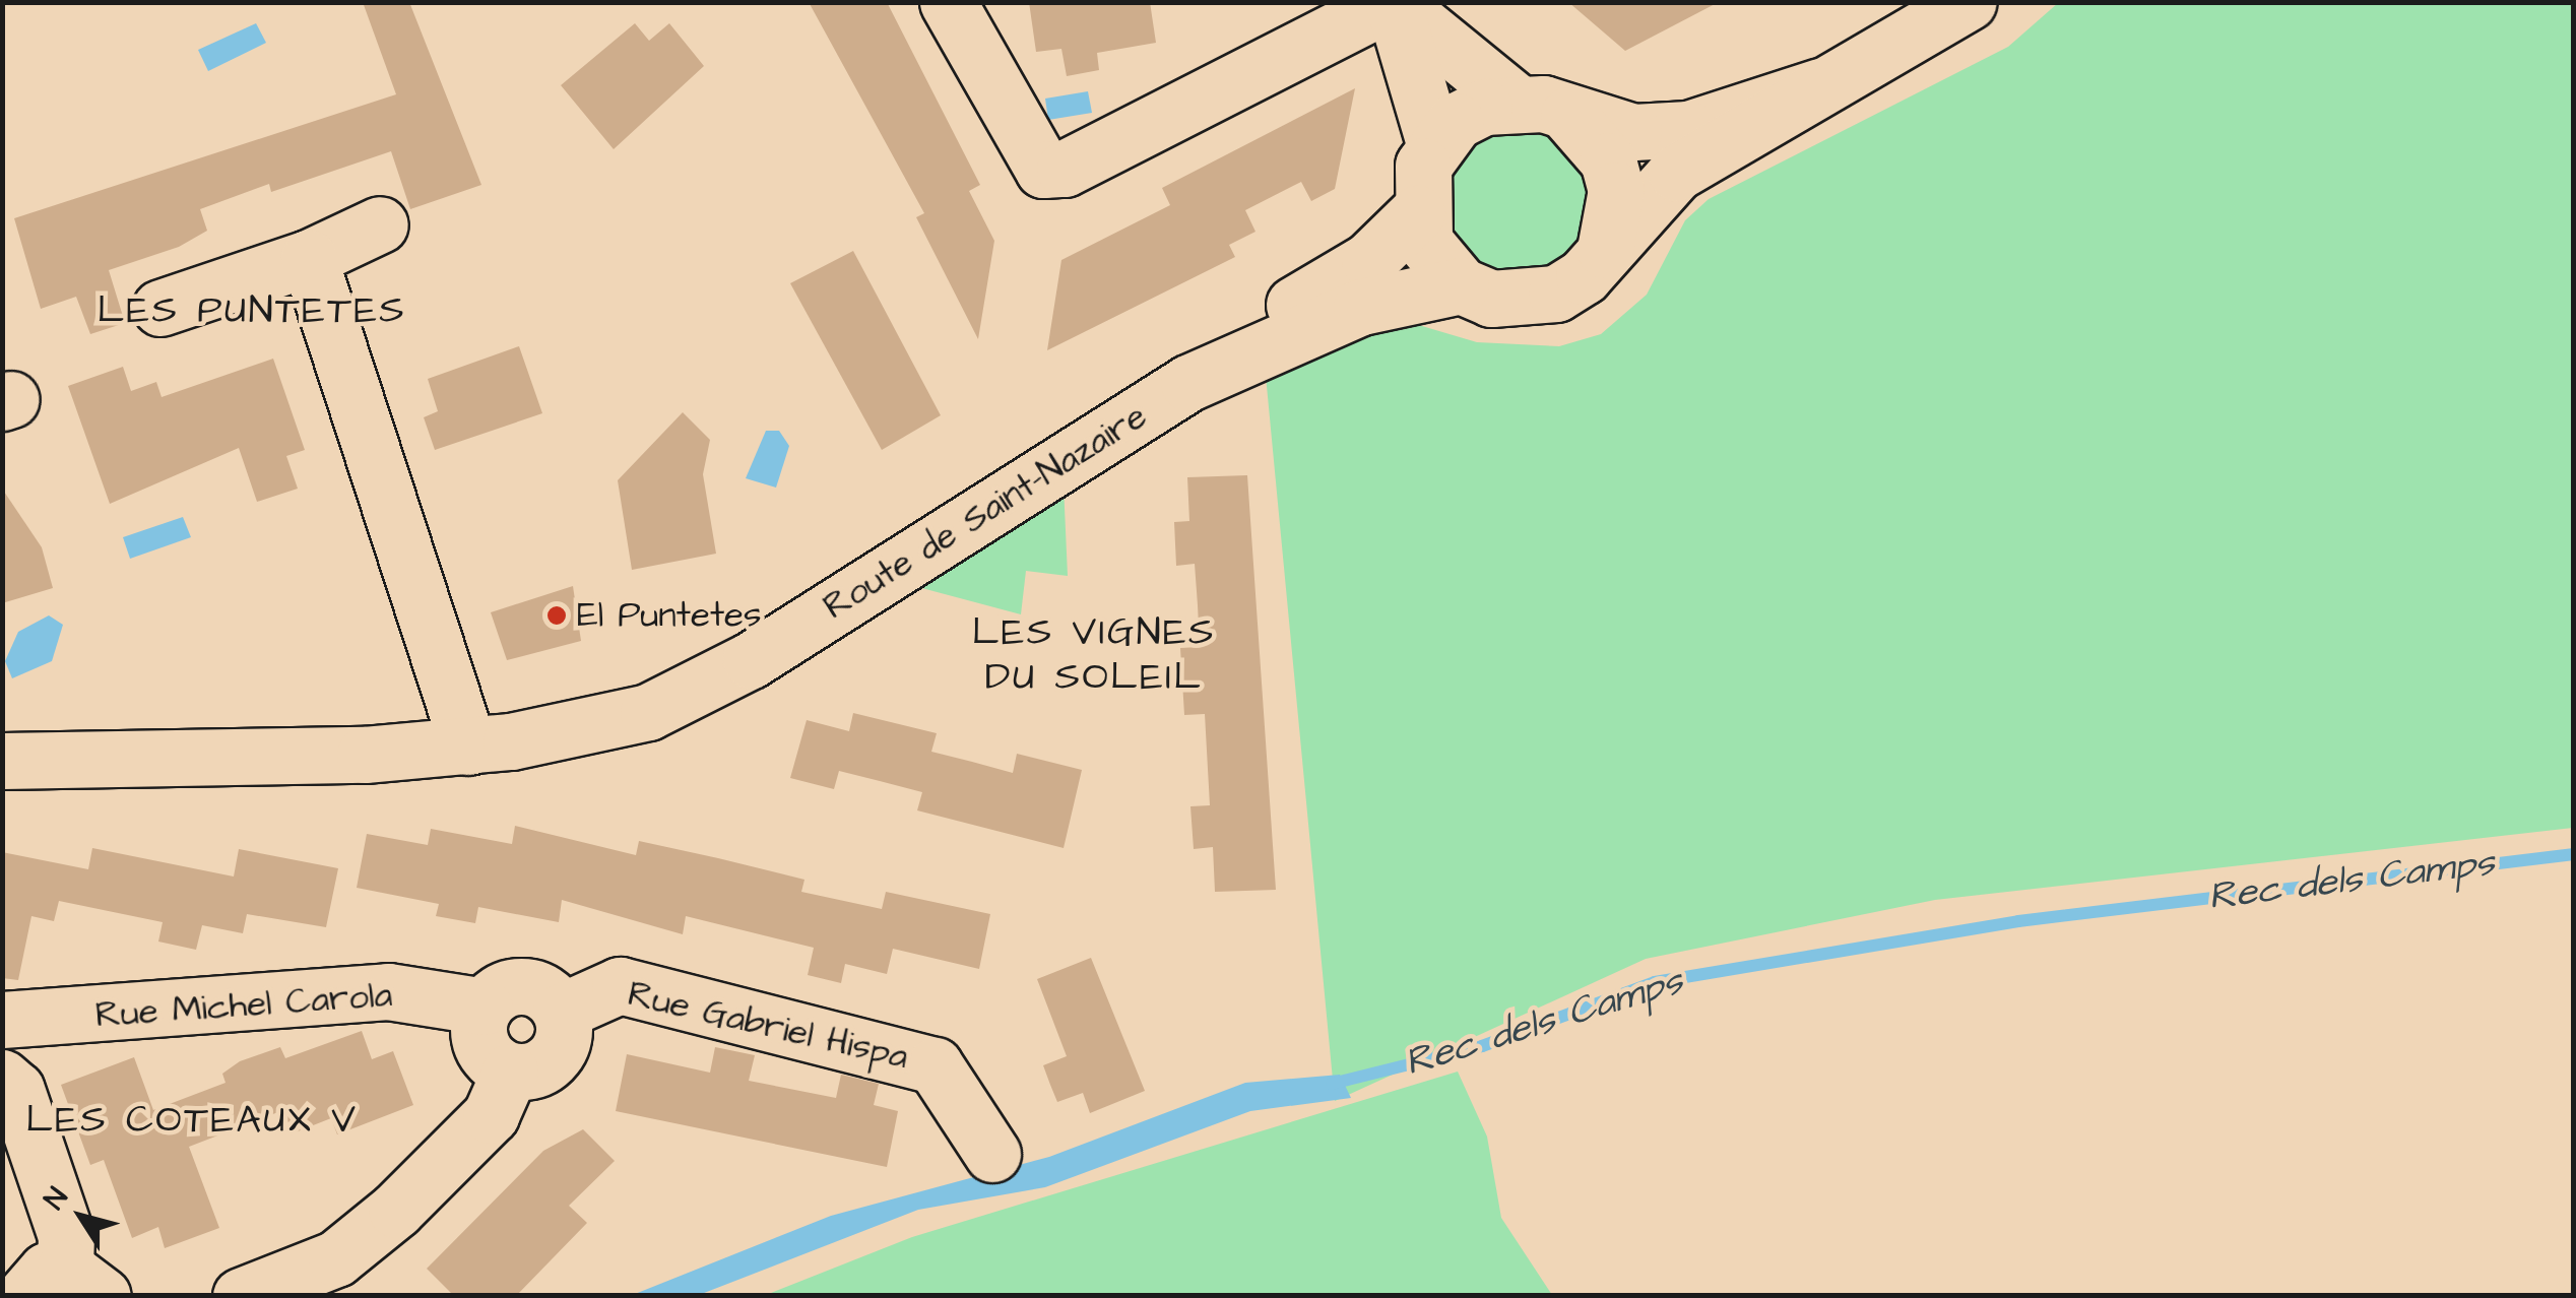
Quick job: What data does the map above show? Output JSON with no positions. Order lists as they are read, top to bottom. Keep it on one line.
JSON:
{"streets":{"street":["Route de Saint-Nazaire","Rue Michel Carola","Rue Gabriel Hispa"]},"crossings":[["Rue Michel Carola","Rue Gabriel Hispa"]],"districts":["LES PUNTETES","LES VIGNES DU SOLEIL","LES COTEAUX V"],"water":["Rec dels Camps"],"places":["El Puntetes"],"north":"top left"}
